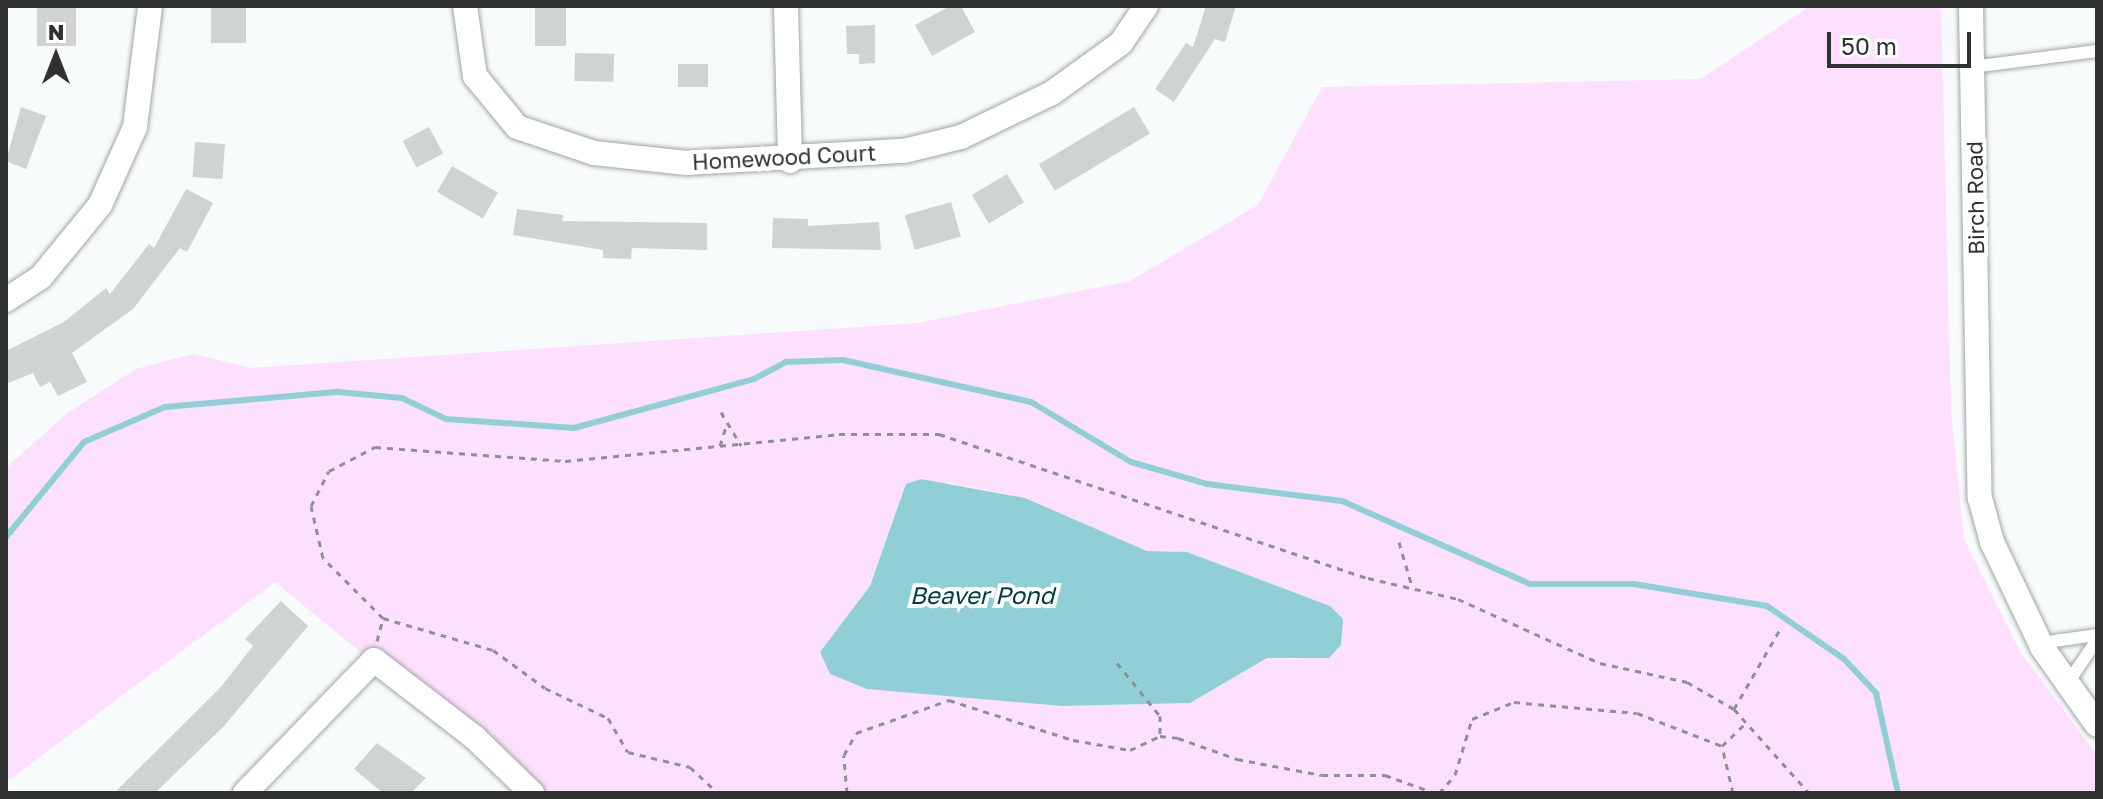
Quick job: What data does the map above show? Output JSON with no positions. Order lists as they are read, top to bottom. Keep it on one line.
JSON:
{"streets":{"street":["Homewood Court","Birch Road"]},"water":["Beaver Pond"],"scale_bar":"50 m","north":"top"}
